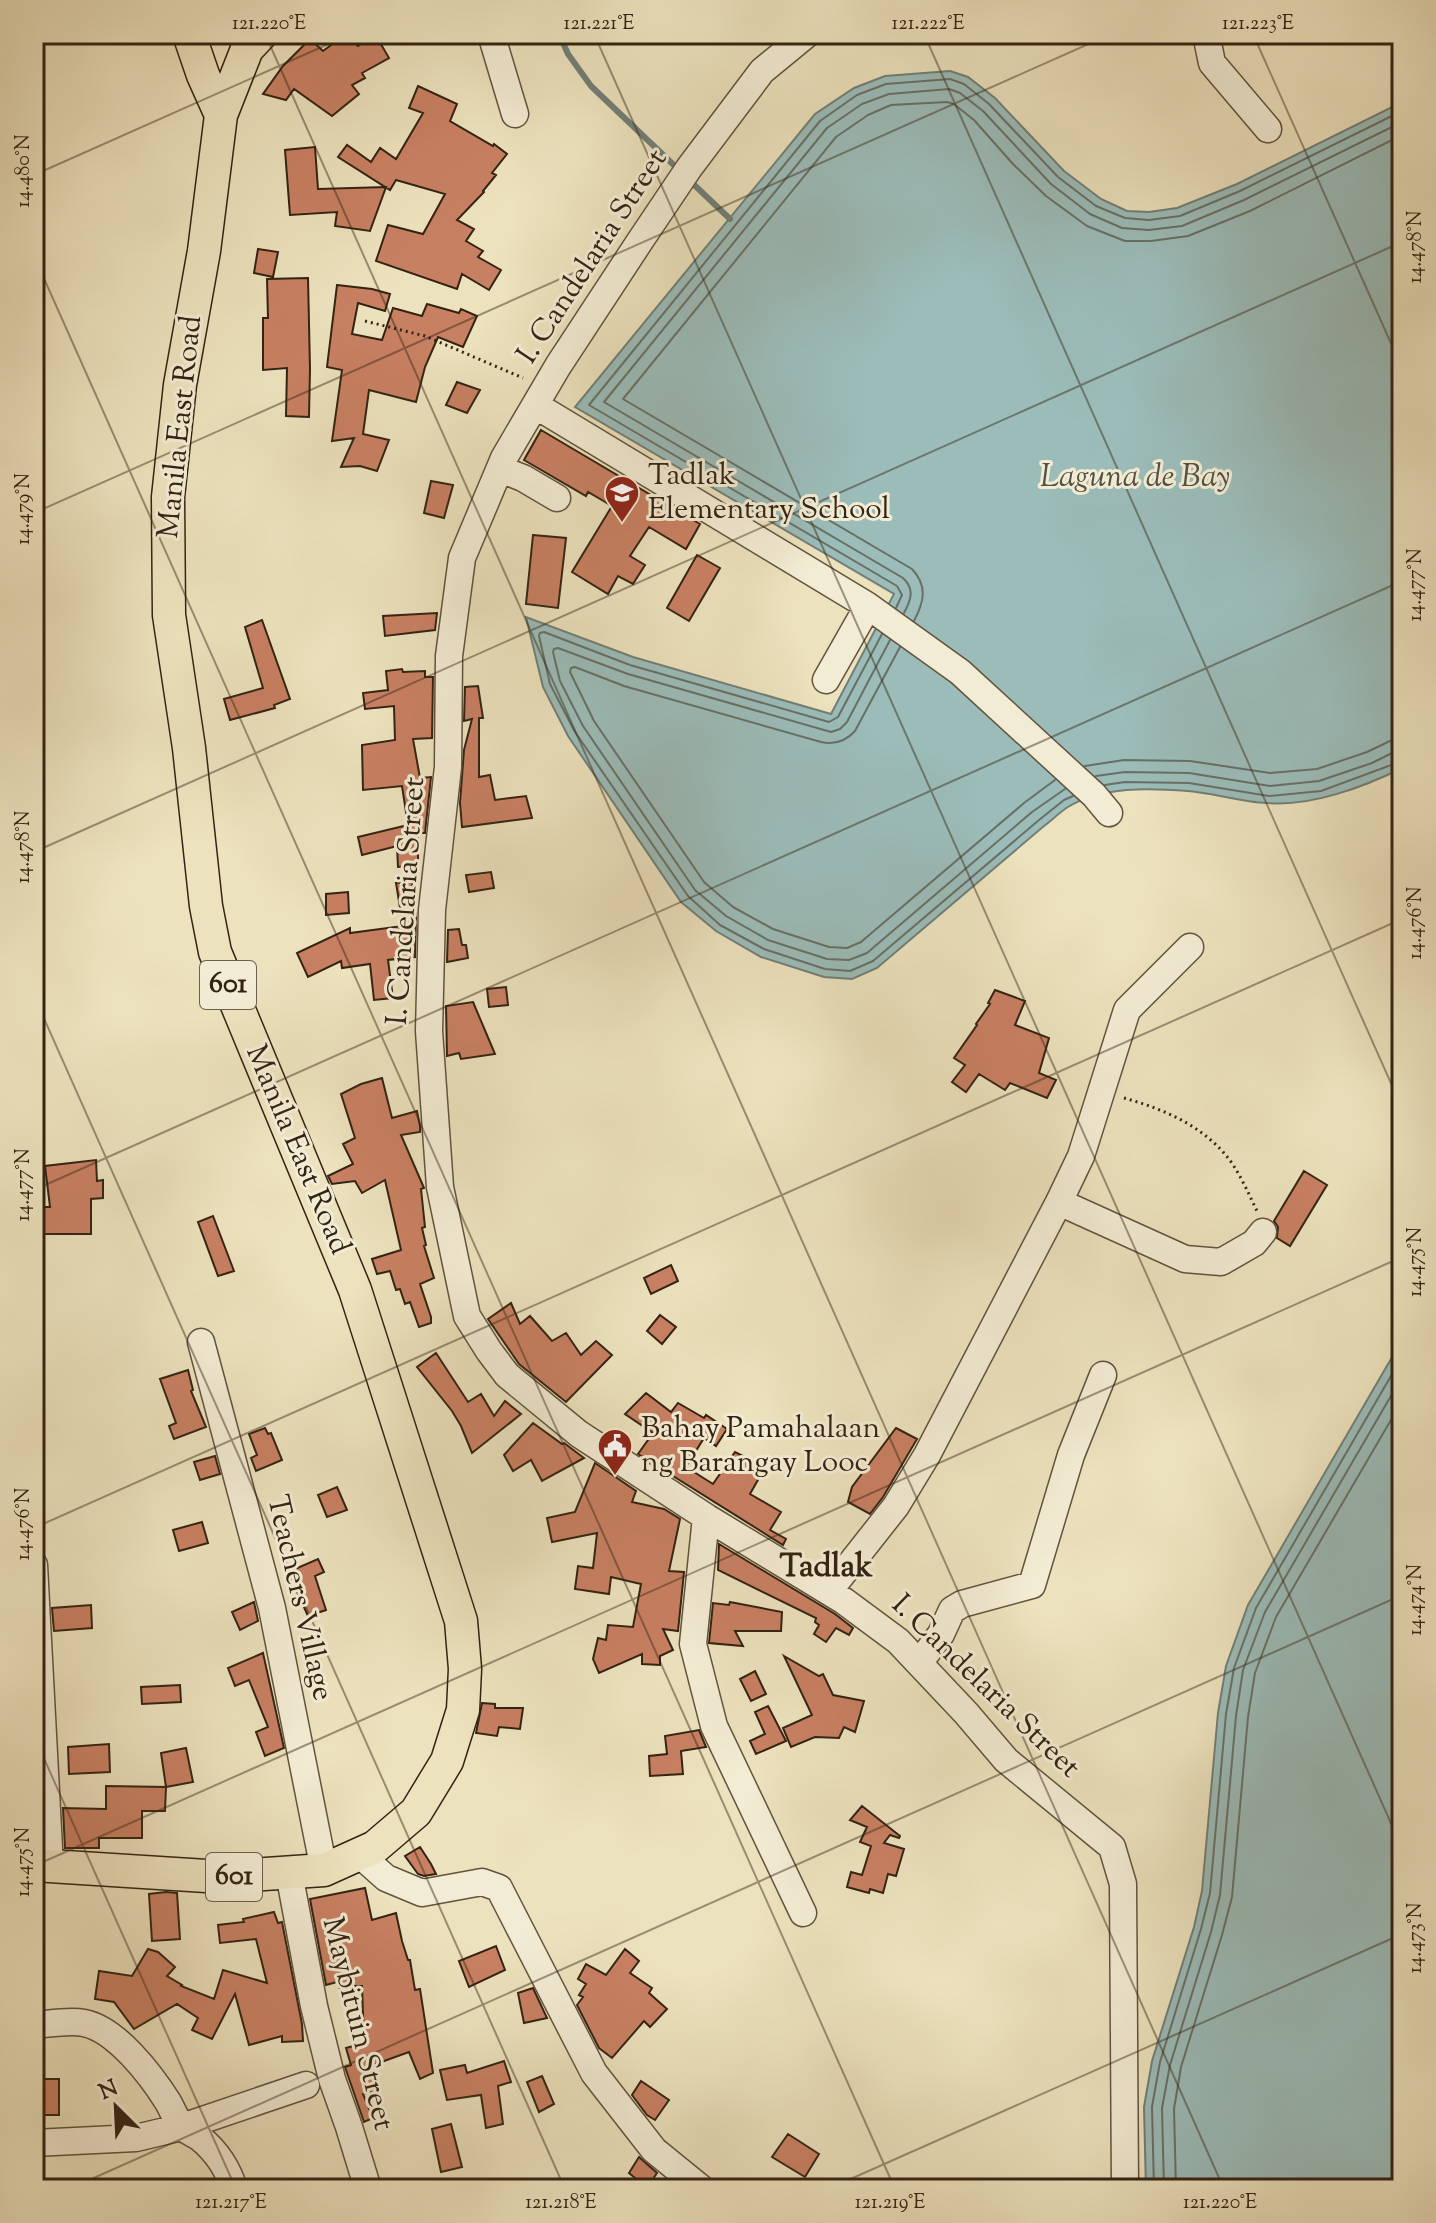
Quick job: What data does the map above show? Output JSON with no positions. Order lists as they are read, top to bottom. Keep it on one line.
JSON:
{"streets":{"main road":["Manila East Road","601"],"street":["I. Candelaria Street","Teachers Village","Maybituin Street"]},"crossings":[["Manila East Road","Teachers Village"],["Manila East Road","Maybituin Street"]],"districts":["Tadlak"],"water":["Laguna de Bay"],"places":{"school or university":["Tadlak Elementary School"],"public building":["Bahay Pamahalaan ng Barangay Looc"]},"north":"top left","coordinates":["121.220°E","121.221°E","121.222°E","121.223°E","14.480°N","14.478°N","14.479°N","14.477°N","14.476°N","14.475°N","14.474°N","14.473°N","121.217°E","121.218°E","121.219°E"]}
